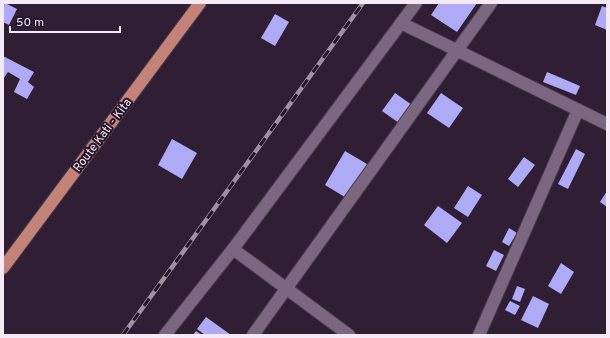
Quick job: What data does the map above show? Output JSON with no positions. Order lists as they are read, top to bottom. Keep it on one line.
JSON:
{"streets":{"main road":["Route Kati - Kita"]},"scale_bar":"50 m"}
